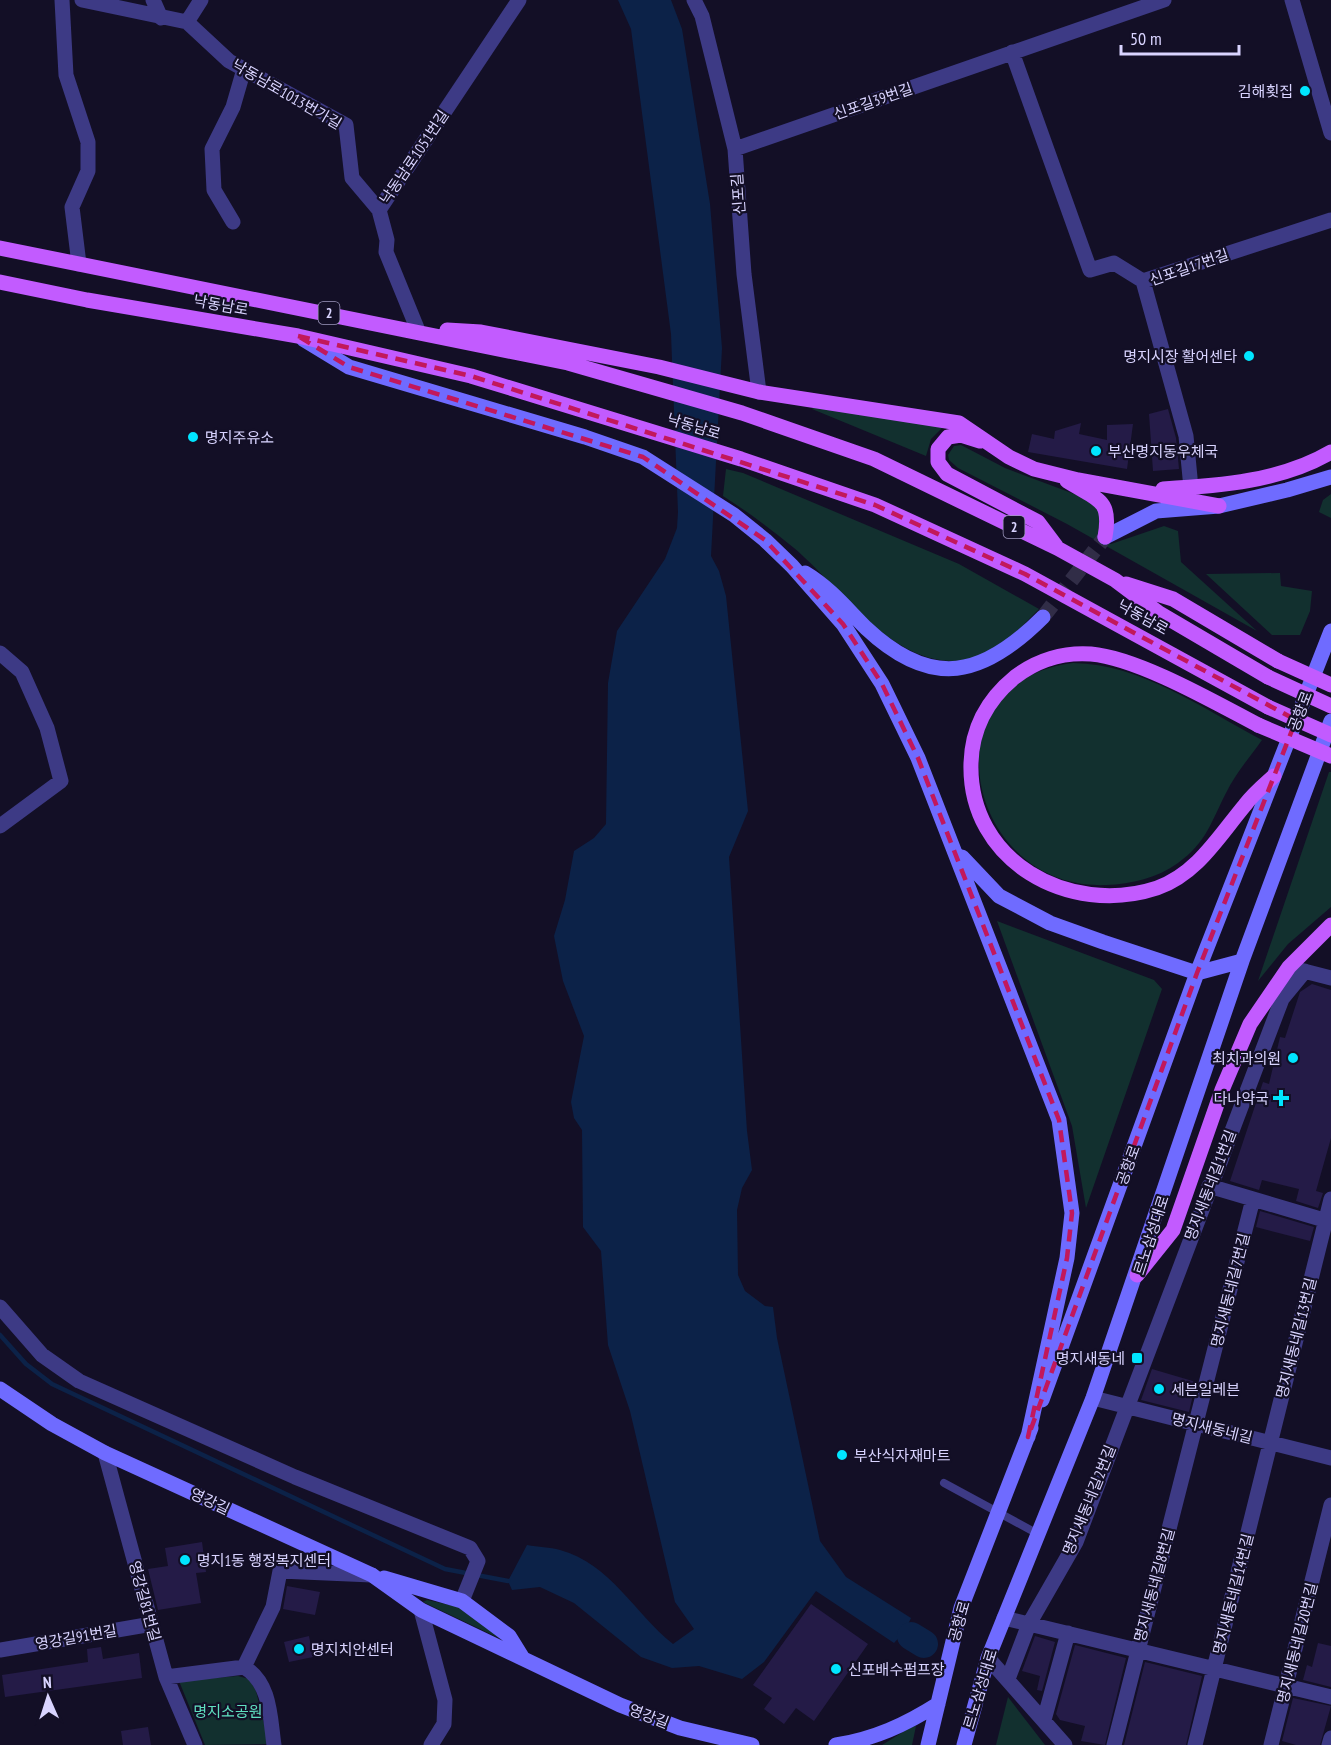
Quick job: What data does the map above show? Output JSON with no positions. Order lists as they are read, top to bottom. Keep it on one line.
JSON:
{"streets":{"main road":["낙동남로","2","공항로","르노삼성대로","영강길"],"street":["낙동남로1013번가길","신포길39번길","낙동남로1051번길","신포길","신포길17번길","명지새동네길1번길","명지새동네길7번길","명지새동네길13번길","명지새동네길","명지새동네길2번길","명지새동네길8번길","명지새동네길14번길","영강길81번길","영강길91번길","명지새동네길20번길"]},"crossings":[["낙동남로1013번가길","낙동남로1051번길"],["신포길39번길","신포길"],["명지새동네길1번길","명지새동네길"],["명지새동네길1번길","명지새동네길2번길"],["르노삼성대로","명지새동네길"],["명지새동네길7번길","명지새동네길"],["명지새동네길7번길","명지새동네길8번길"],["명지새동네길13번길","명지새동네길"],["명지새동네길13번길","명지새동네길14번길"],["명지새동네길","명지새동네길2번길"],["명지새동네길","명지새동네길8번길"],["명지새동네길","명지새동네길14번길"],["영강길","영강길81번길"],["영강길81번길","영강길91번길"]],"parks":["명지소공원"],"places":{"other":["김해횟집","명지시장 활어센타","명지주유소","부산명지동우체국","최치과의원","세븐일레븐","부산식자재마트","명지1동 행정복지센터","명지치안센터","신포배수펌프장"],"health":["다나약국"],"transit":["명지새동네"]},"scale_bar":"50 m","north":"top"}
